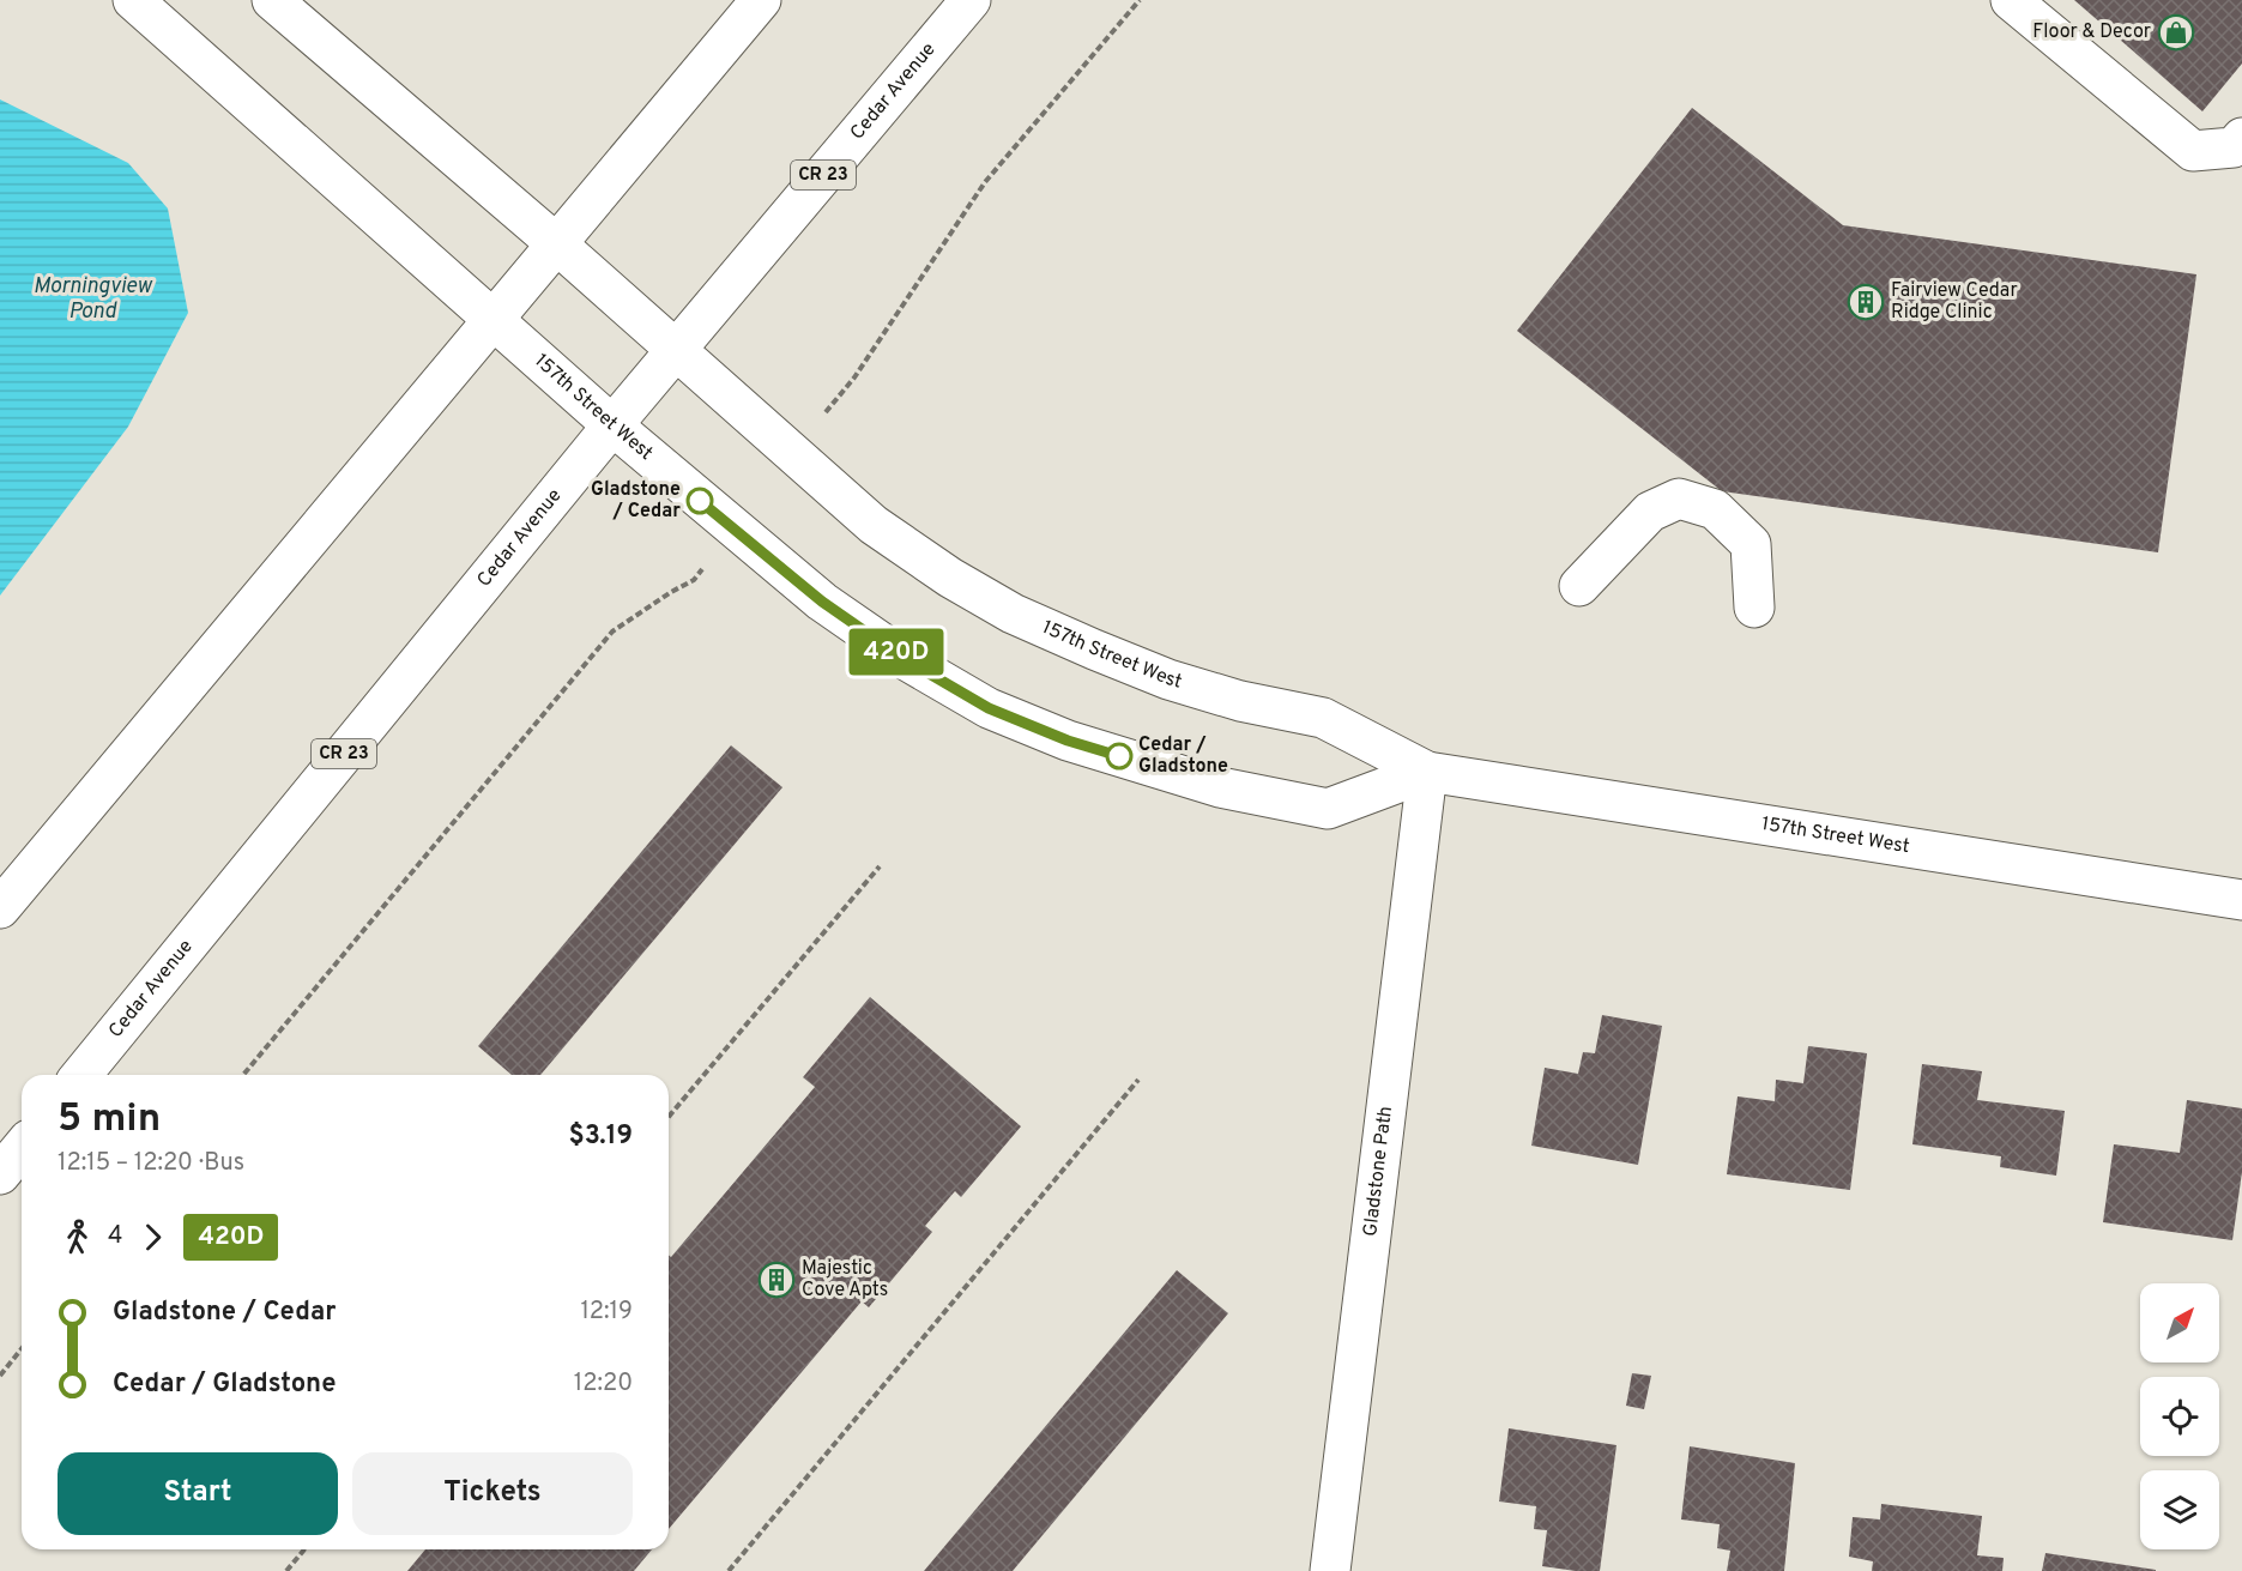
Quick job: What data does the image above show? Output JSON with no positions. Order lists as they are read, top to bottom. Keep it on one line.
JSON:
{"streets":{"street":["Cedar Avenue","CR 23","157th Street West","Gladstone Path"]},"crossings":[["Cedar Avenue","157th Street West"],["157th Street West","Gladstone Path"]],"water":["Morningview Pond"],"places":{"shop":["Floor & Decor"],"building":["Fairview Cedar Ridge Clinic","Majestic Cove Apts"],"other":["Gladstone / Cedar","Cedar / Gladstone"]},"lines":["bus line 420D"],"north":"top right","page":{"on_map":"420D","heading":["5 min","12:15 – 12:20 · Bus","$3.19"],"legs":["4","420D"],"list":[{"name":"Gladstone / Cedar","value":"12:19"},{"name":"Cedar / Gladstone","value":"12:20"}],"buttons":["Start","Tickets"]}}
